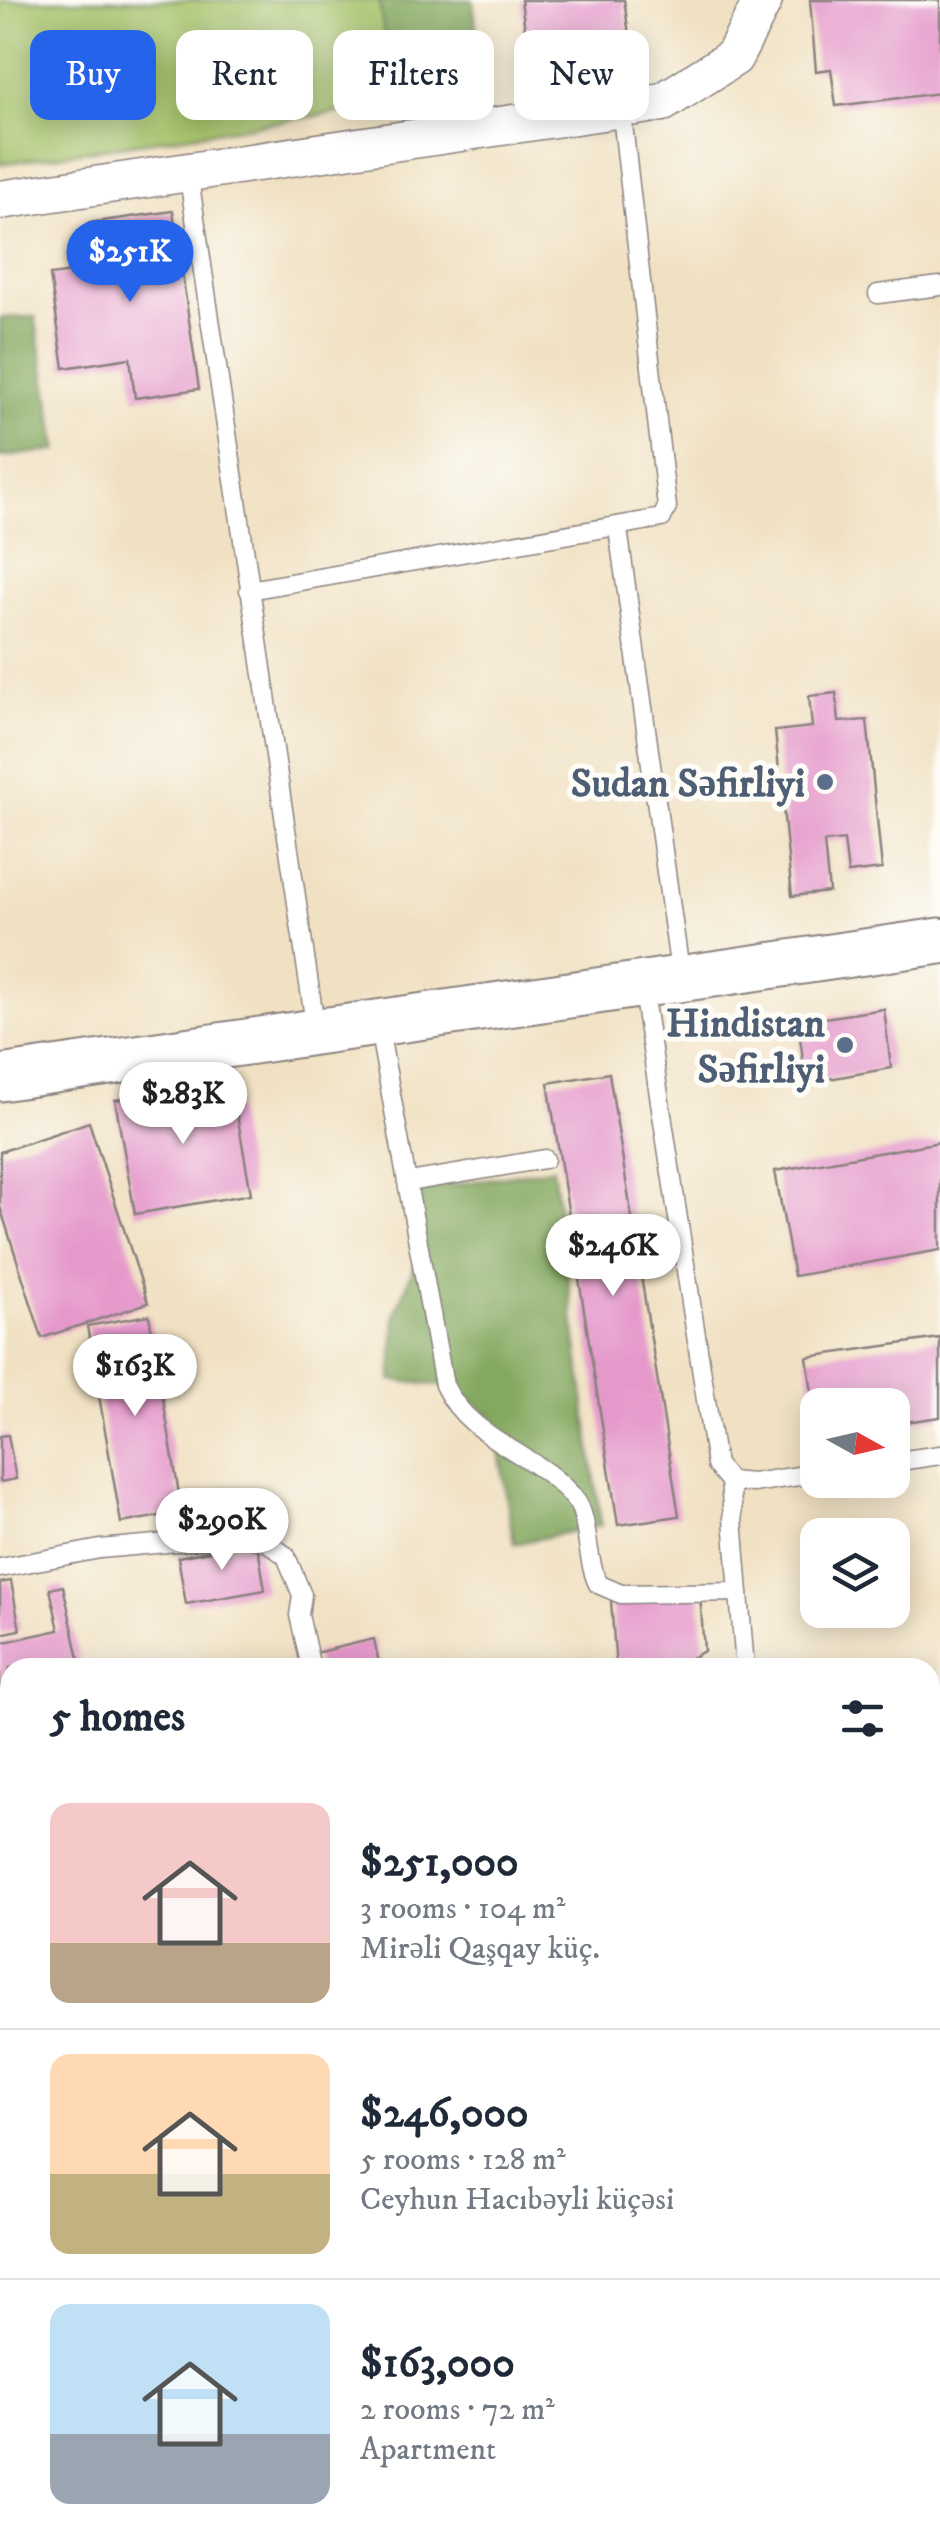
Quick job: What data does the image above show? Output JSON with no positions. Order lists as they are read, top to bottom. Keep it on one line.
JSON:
{"places":["Sudan Səfirliyi","Hindistan Səfirliyi"],"north":"right","page":{"chip":["Buy","Rent","Filters","New"],"price":["$251K","$283K","$246K","$163K","$290K"],"heading":"5 homes","list":[{"name":"$251,000","note":"3 rooms · 104 m² · Mirəli Qaşqay küç."},{"name":"$246,000","note":"5 rooms · 128 m² · Ceyhun Hacıbəyli küçəsi"},{"name":"$163,000","note":"2 rooms · 72 m² · Apartment"}]}}
